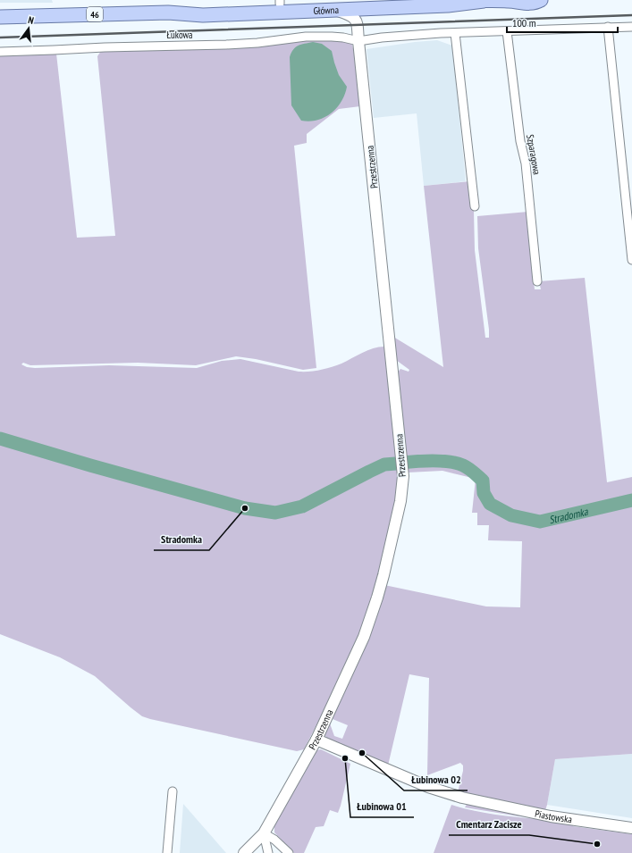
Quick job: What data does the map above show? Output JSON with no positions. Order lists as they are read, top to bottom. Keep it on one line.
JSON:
{"streets":{"main road":["Główna","46"],"street":["Łukowa","Szparagowa","Przestrzenna","Piastowska"]},"crossings":[["Łukowa","Przestrzenna"],["Przestrzenna","Piastowska"]],"water":["Stradomka"],"places":["Stradomka","Łubinowa 02","Łubinowa 01","Cmentarz Zacisze"],"scale_bar":"100 m","north":"top"}
